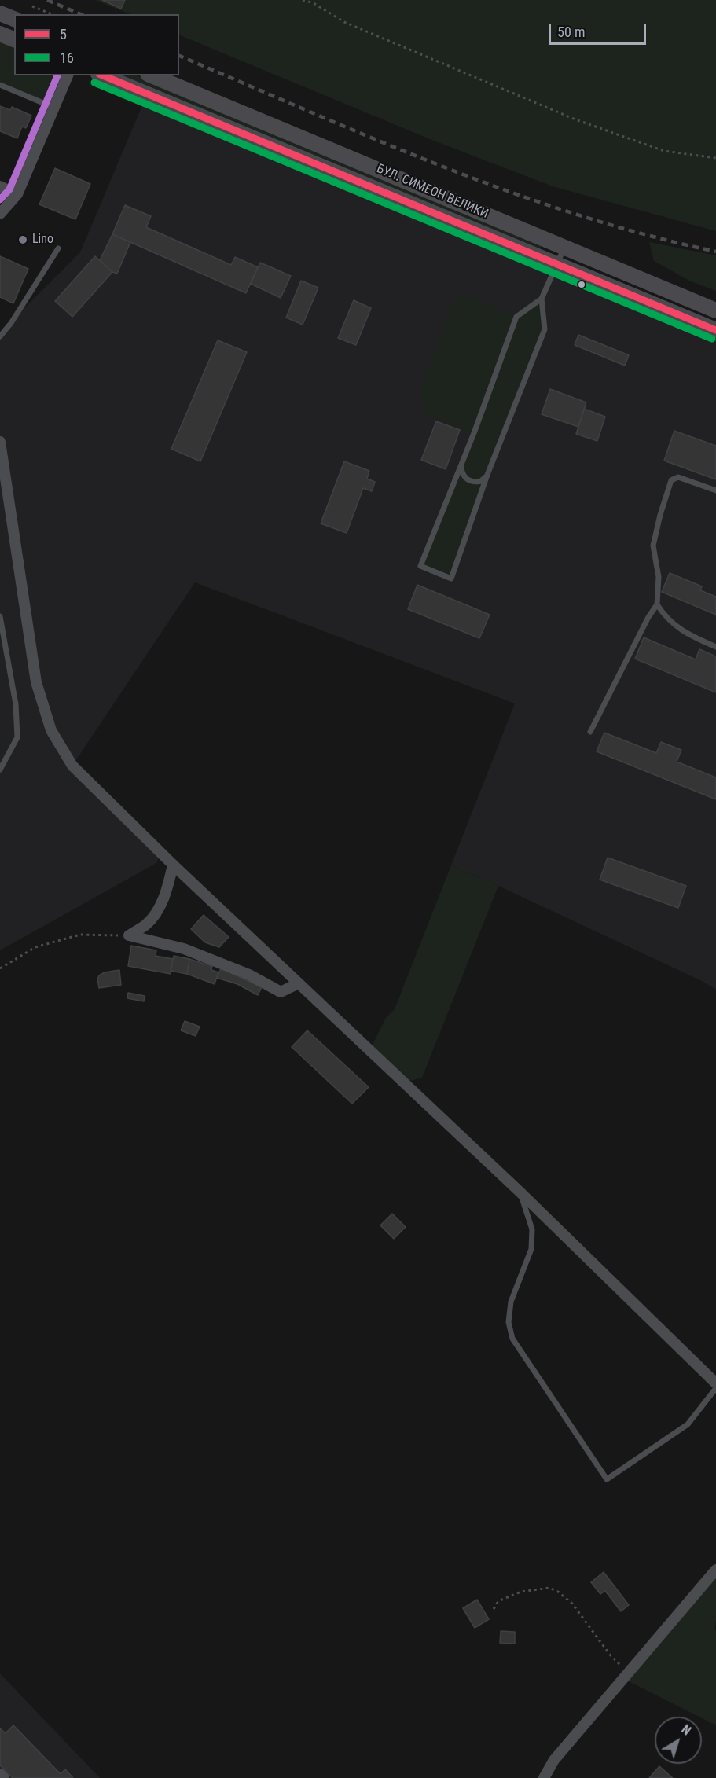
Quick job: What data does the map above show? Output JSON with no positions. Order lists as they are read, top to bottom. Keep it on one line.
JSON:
{"streets":{"main road":["БУЛ. СИМЕОН ВЕЛИКИ"]},"places":["Lino"],"lines":["transit line 5","transit line 16"],"legend":["5","16"],"scale_bar":"50 m","north":"top right"}
